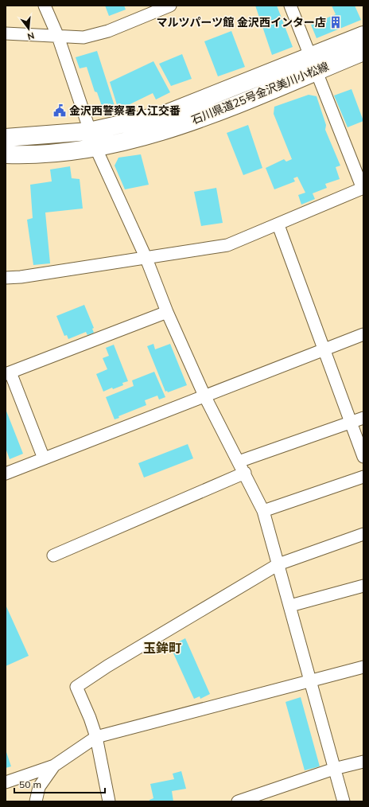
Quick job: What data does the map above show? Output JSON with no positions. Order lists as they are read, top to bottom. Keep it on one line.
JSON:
{"streets":{"main road":["石川県道25号金沢美川小松線"]},"districts":["玉鉾町"],"places":{"building":["マルツパーツ館 金沢西インター店"],"public building":["金沢西警察署入江交番"]},"scale_bar":"50 m","north":"bottom"}
